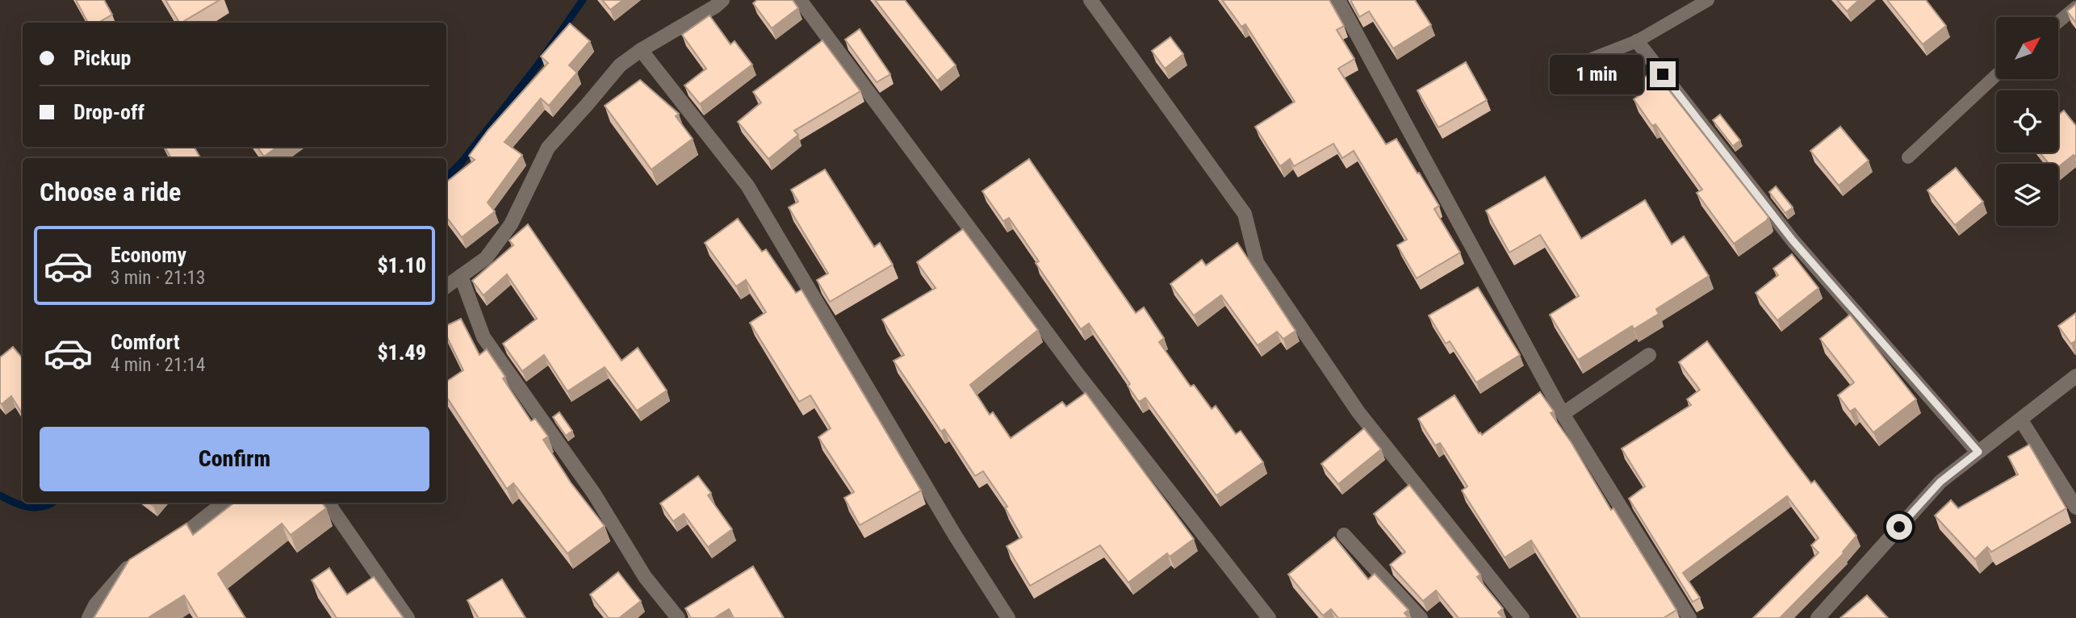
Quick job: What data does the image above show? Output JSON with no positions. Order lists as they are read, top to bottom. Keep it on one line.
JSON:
{"north":"top right","page":{"banner":["Pickup","Drop-off"],"bubble":"1 min","heading":"Choose a ride","list":[{"name":"Economy","note":"3 min · 21:13","value":"$1.10"},{"name":"Comfort","note":"4 min · 21:14","value":"$1.49"}],"buttons":"Confirm"}}
